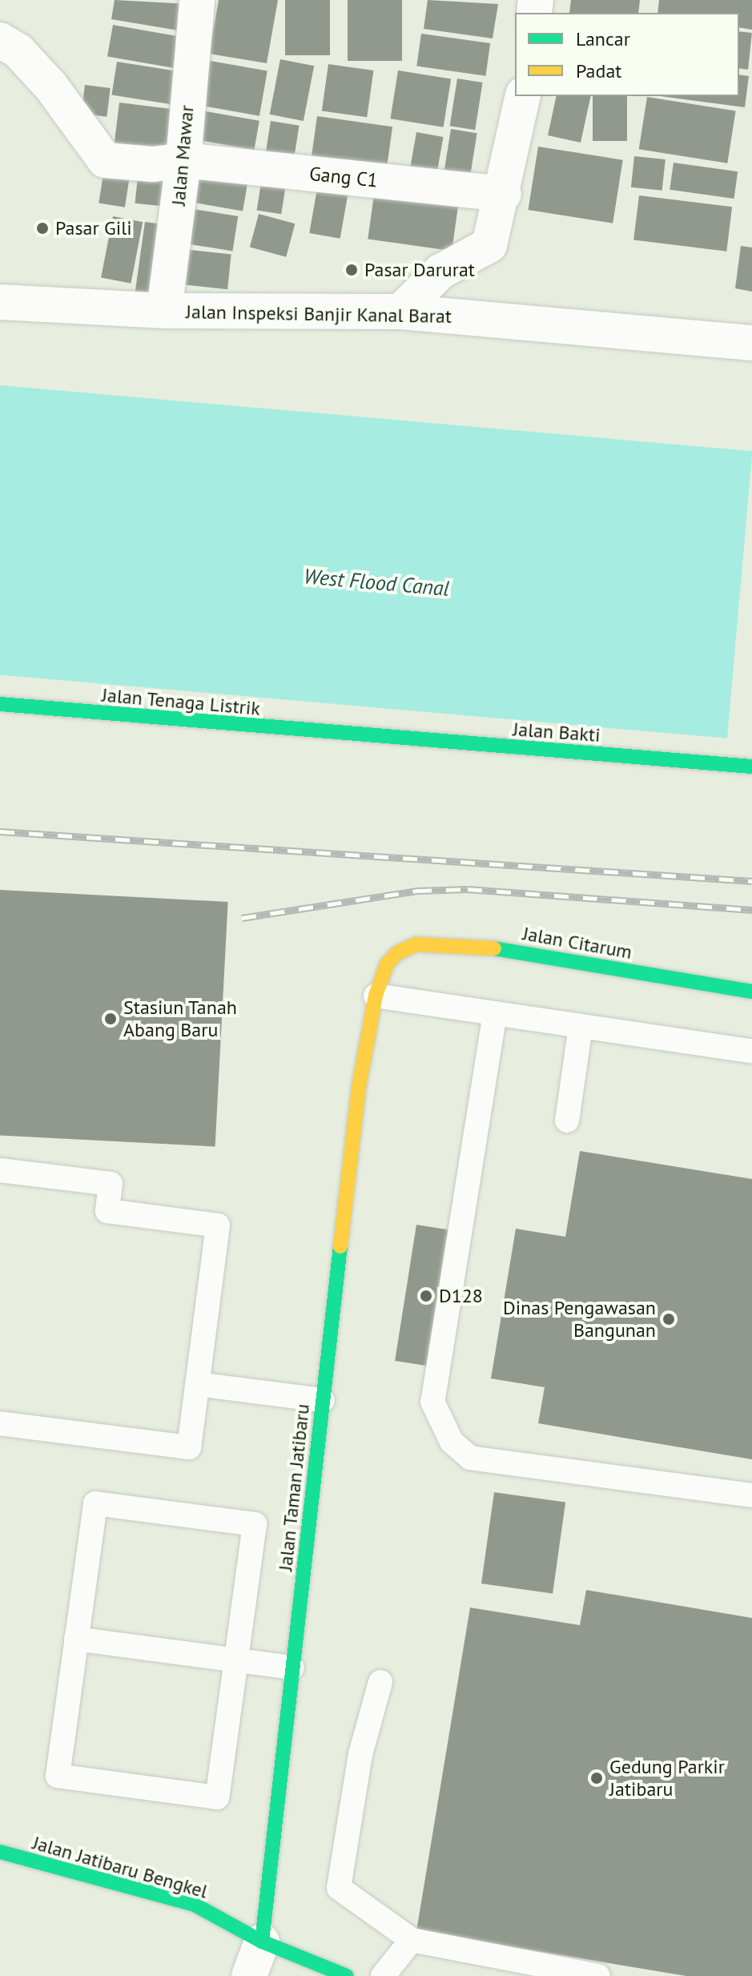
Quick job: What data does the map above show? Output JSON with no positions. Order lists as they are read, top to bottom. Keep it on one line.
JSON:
{"streets":{"street":["Jalan Mawar","Gang C1","Jalan Inspeksi Banjir Kanal Barat","Jalan Tenaga Listrik","Jalan Bakti","Jalan Citarum","Jalan Taman Jatibaru","Jalan Jatibaru Bengkel"]},"crossings":[["Jalan Mawar","Gang C1"],["Jalan Mawar","Jalan Inspeksi Banjir Kanal Barat"],["Jalan Tenaga Listrik","Jalan Bakti"],["Jalan Citarum","Jalan Taman Jatibaru"],["Jalan Taman Jatibaru","Jalan Jatibaru Bengkel"]],"water":["West Flood Canal"],"places":["Pasar Gili","Pasar Darurat","Stasiun Tanah Abang Baru","D128","Dinas Pengawasan Bangunan","Gedung Parkir Jatibaru"],"legend":["Lancar","Padat"]}
